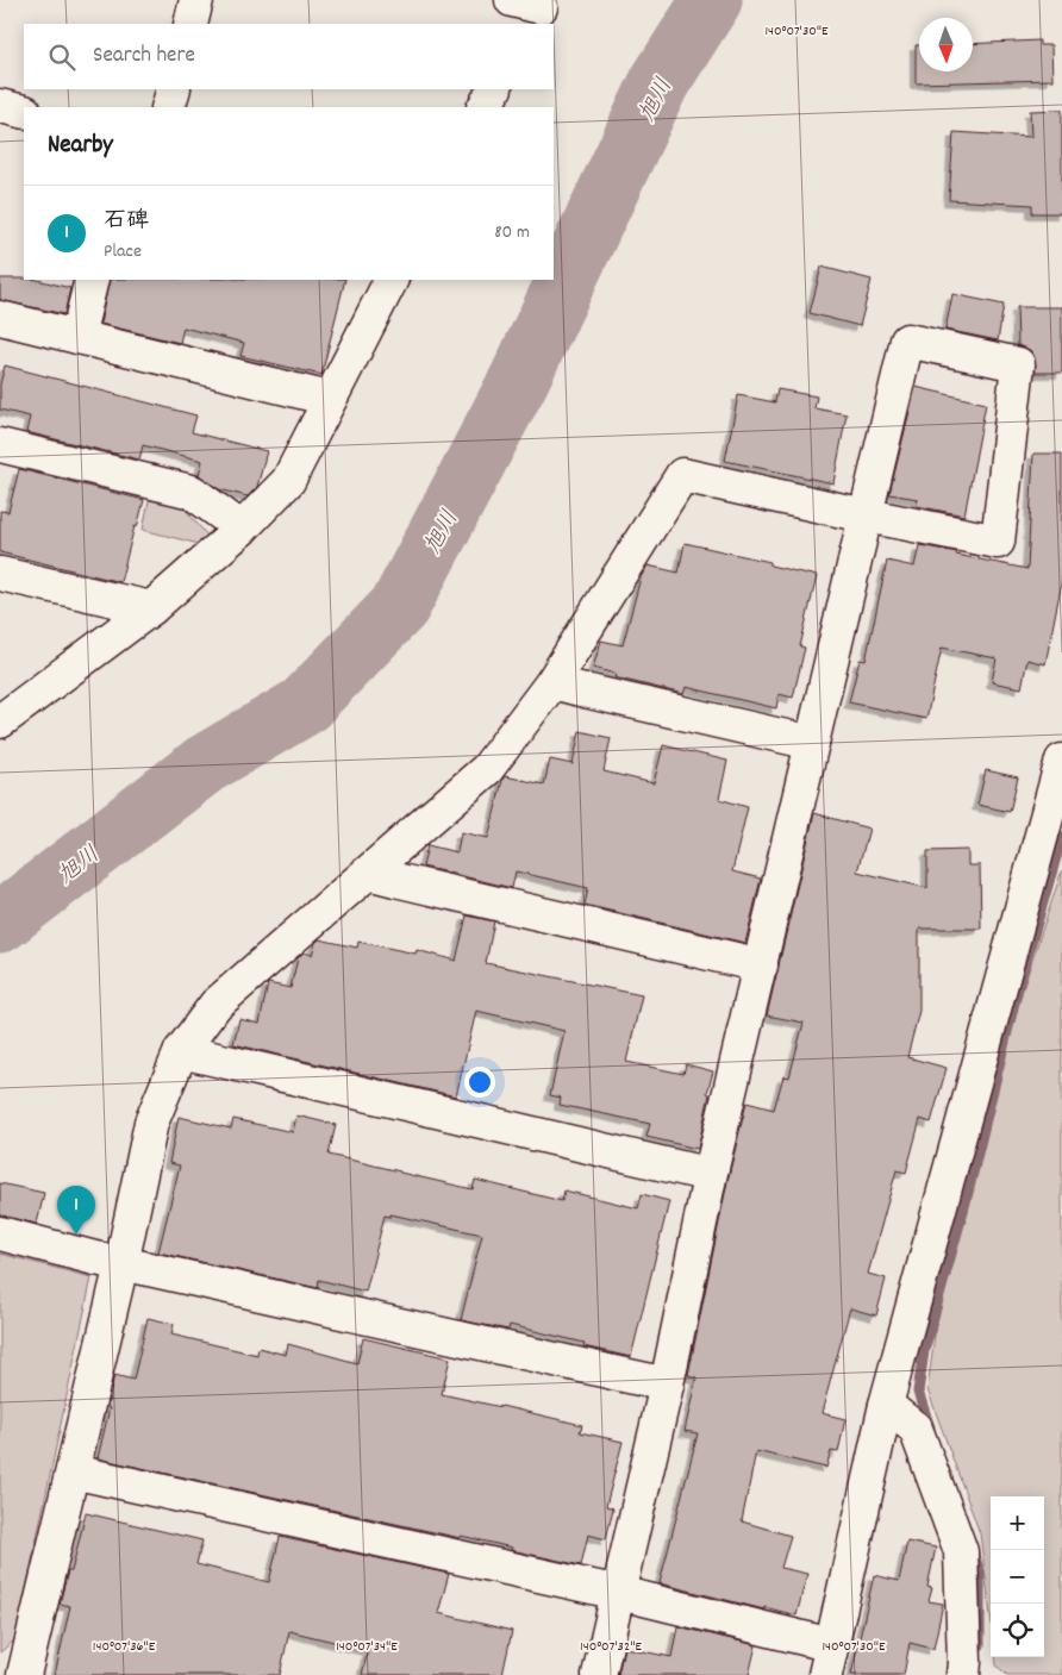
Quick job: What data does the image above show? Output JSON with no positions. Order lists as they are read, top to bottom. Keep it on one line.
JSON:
{"water":["旭川"],"north":"bottom","page":{"search":"Search here","heading":"Nearby","list":[{"mark":"1","name":"石碑","note":"Place","value":"80 m"}],"pins":"1","map_buttons":["+","−"]},"coordinates":["140°07'30\"E","140°07'36\"E","140°07'34\"E","140°07'32\"E"]}
